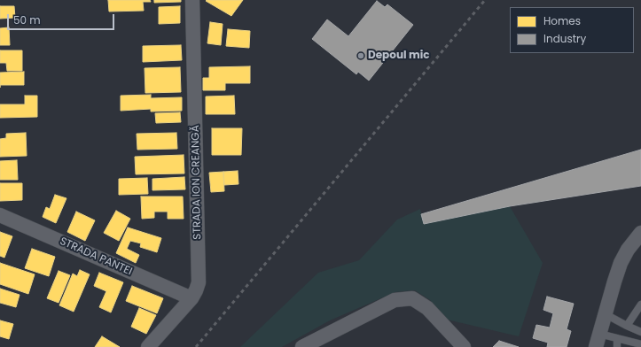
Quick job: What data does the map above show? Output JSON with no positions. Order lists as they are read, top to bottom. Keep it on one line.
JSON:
{"streets":{"street":["STRADA ION CREANGĂ","STRADA PANTEI"]},"crossings":[["STRADA ION CREANGĂ","STRADA PANTEI"]],"places":["Depoul mic"],"legend":["Homes","Industry"],"scale_bar":"50 m"}
